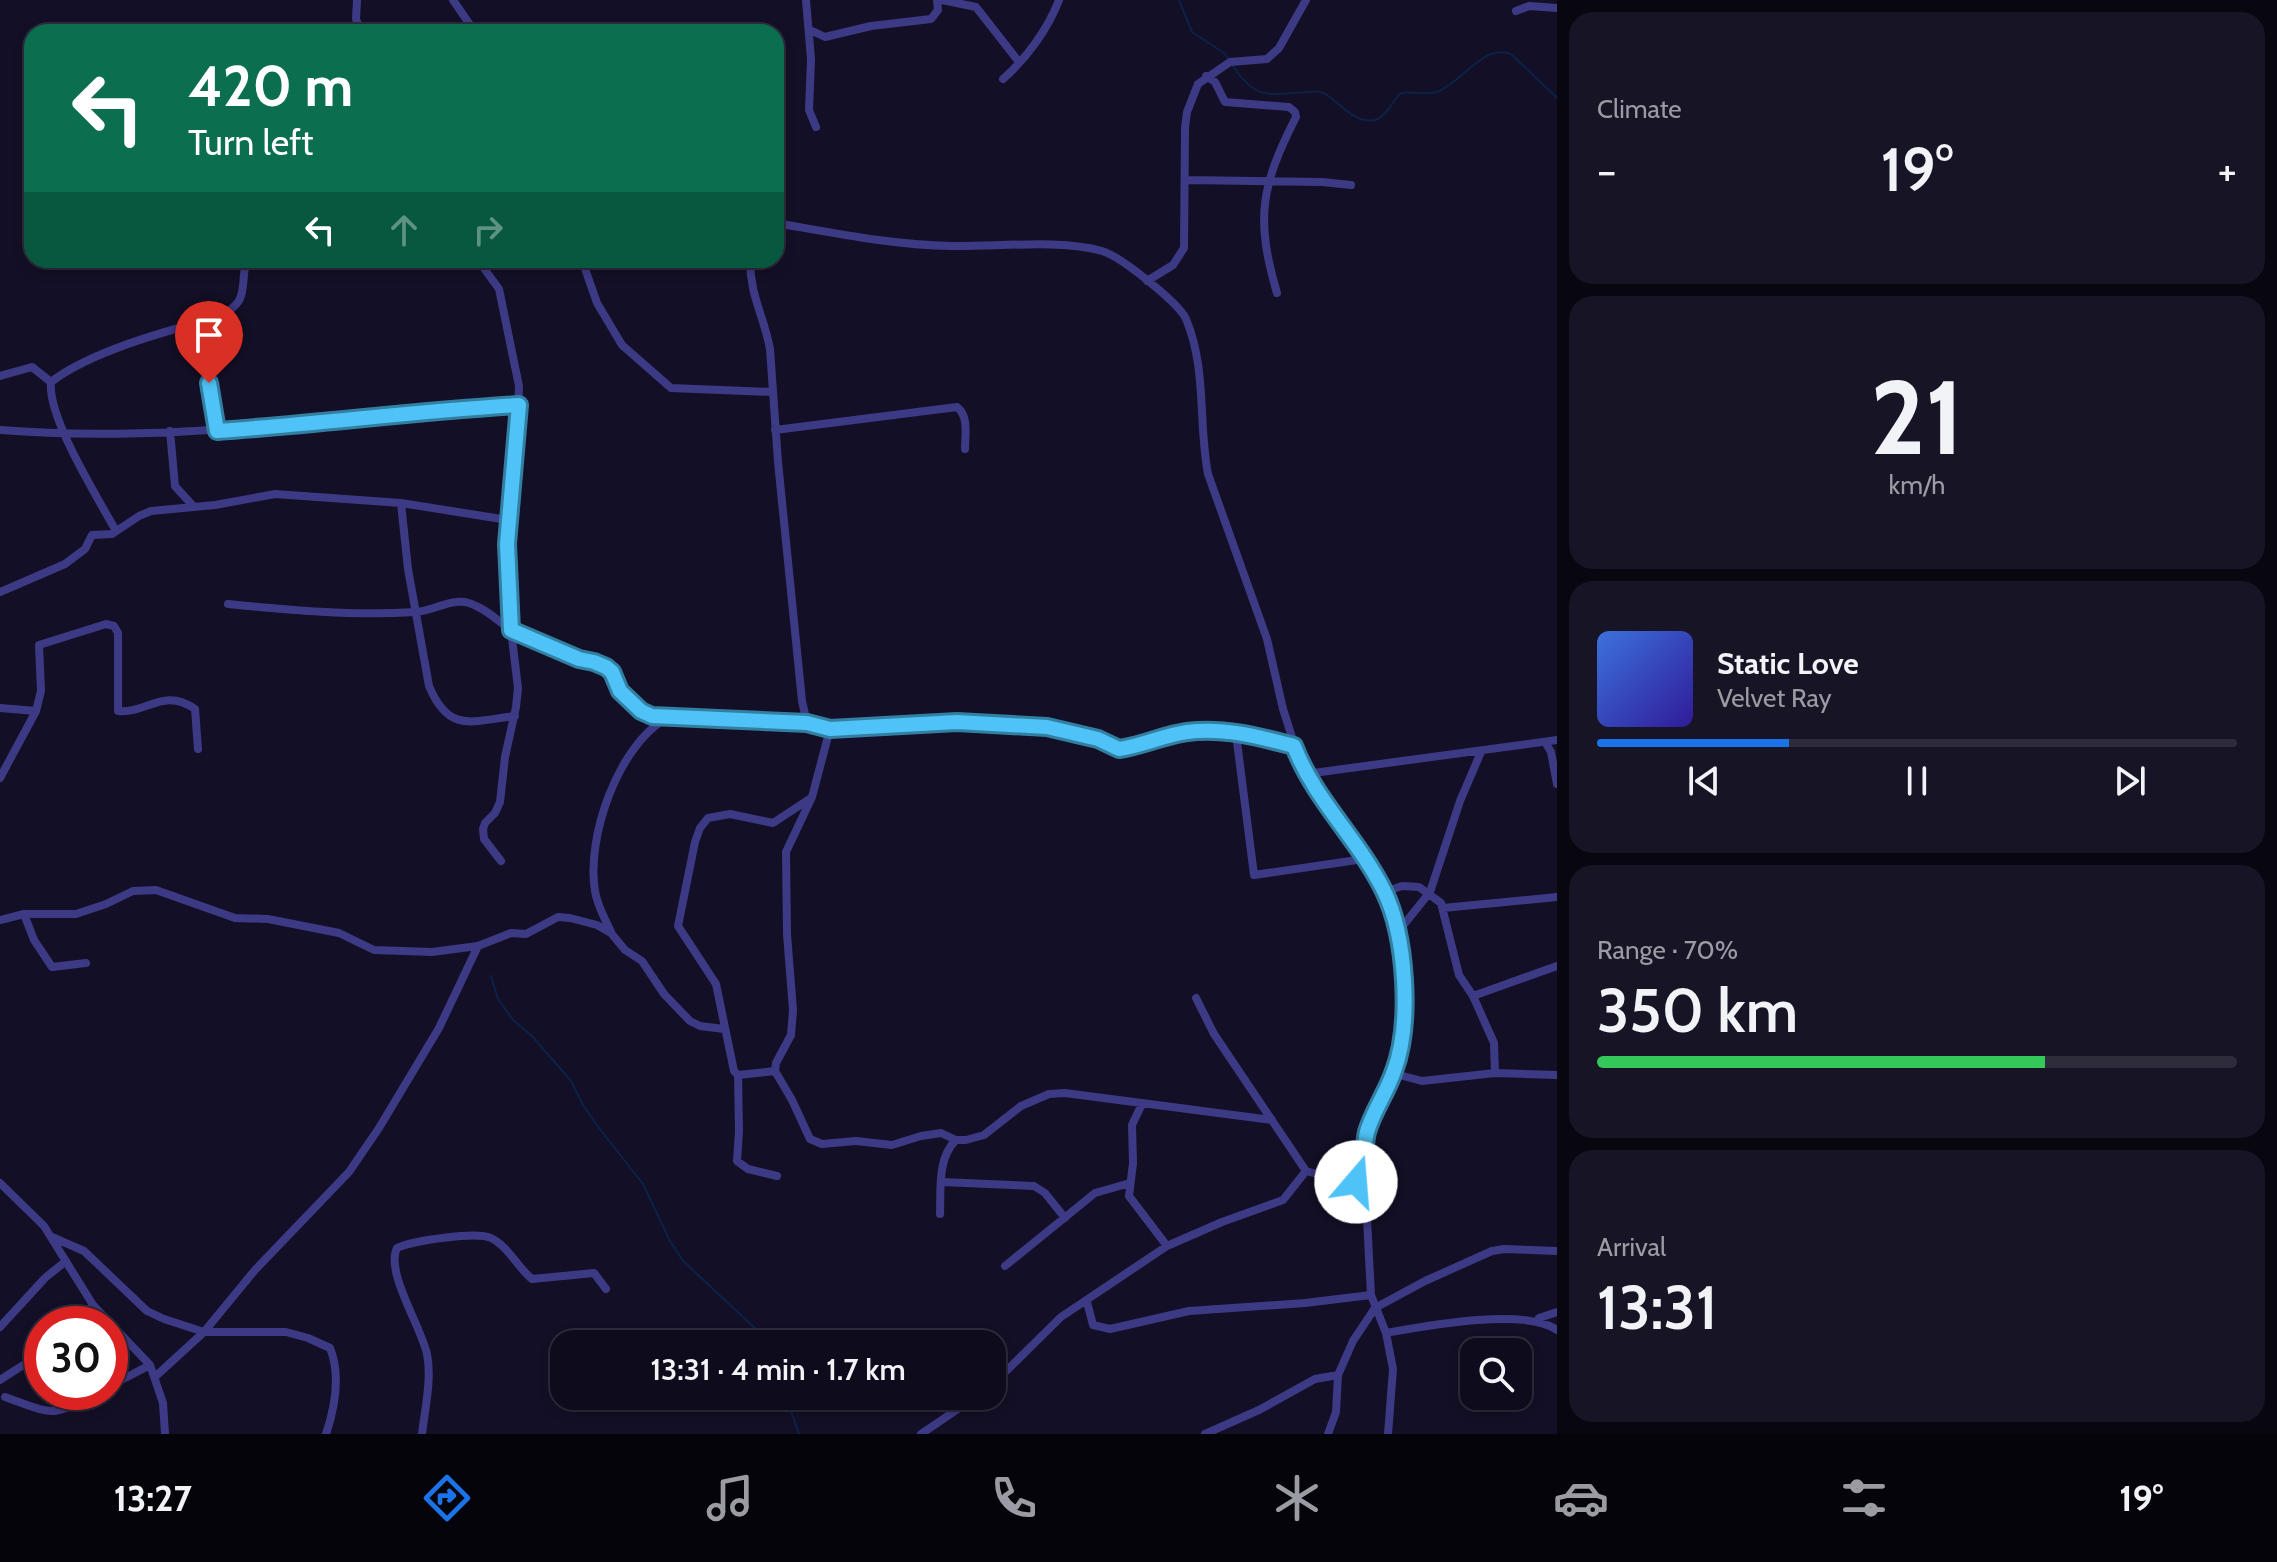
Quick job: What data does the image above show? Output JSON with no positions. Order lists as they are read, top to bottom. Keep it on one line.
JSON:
{"page":{"tile":["Climate",["21","km/h"],["Range · 70%","350 km"],["Arrival","13:31"]],"turn":["420 m","Turn left"],"heat":["−","19°","+"],"song":["Static Love","Velvet Ray"],"limit":"30","trip":"13:31 · 4 min · 1.7 km","tabs":["13:27","19°"]}}
